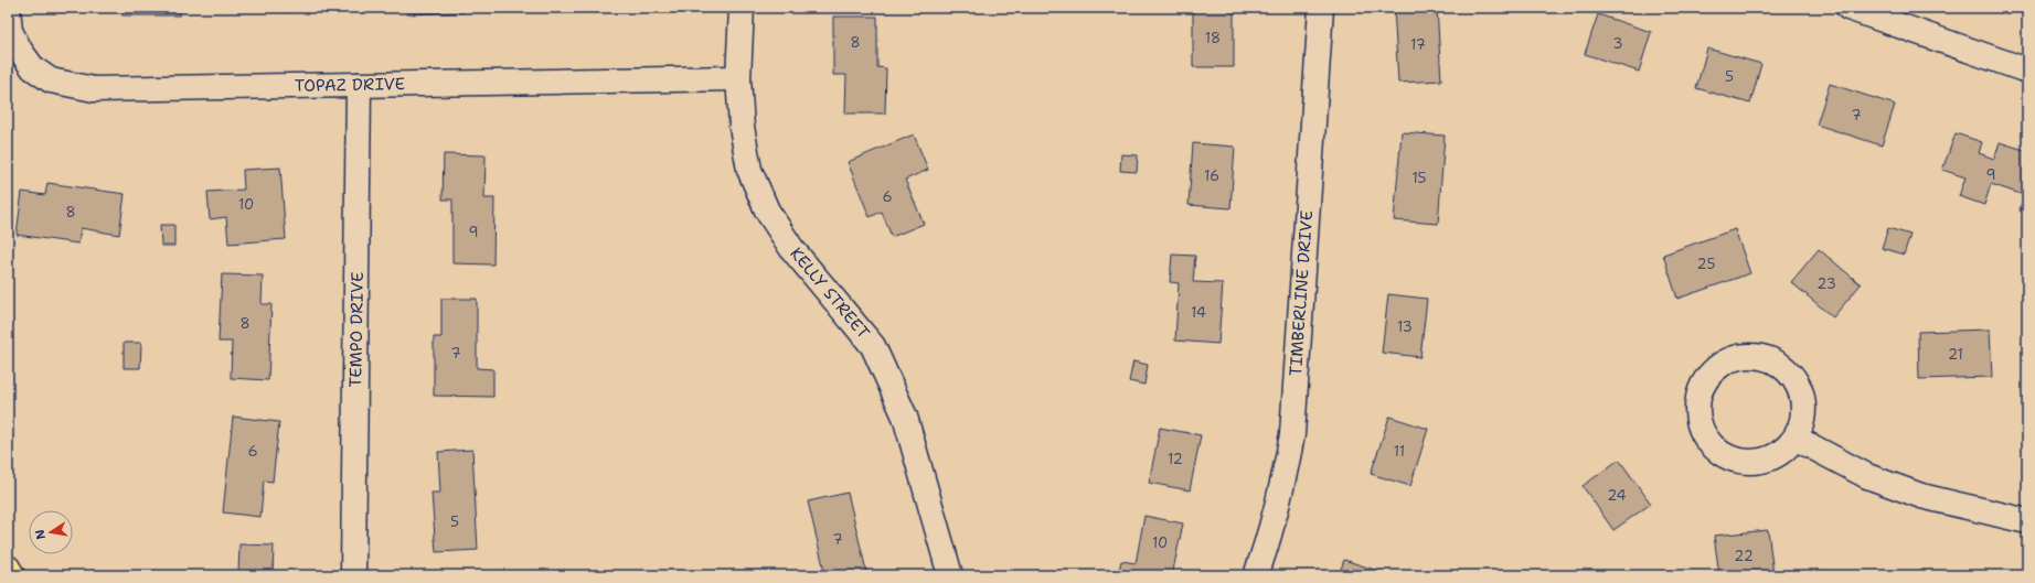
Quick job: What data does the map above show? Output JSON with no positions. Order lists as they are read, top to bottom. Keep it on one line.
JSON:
{"streets":{"street":["TOPAZ DRIVE","KELLY STREET","TIMBERLINE DRIVE","TEMPO DRIVE"]},"crossings":[["TOPAZ DRIVE","KELLY STREET"],["TOPAZ DRIVE","TEMPO DRIVE"]],"house_numbers":["18","8","3","17","5","7","9","16","15","6","10","8","9","25","23","14","8","13","7","21","6","11","12","24","5","7","10","22"],"north":"left"}
